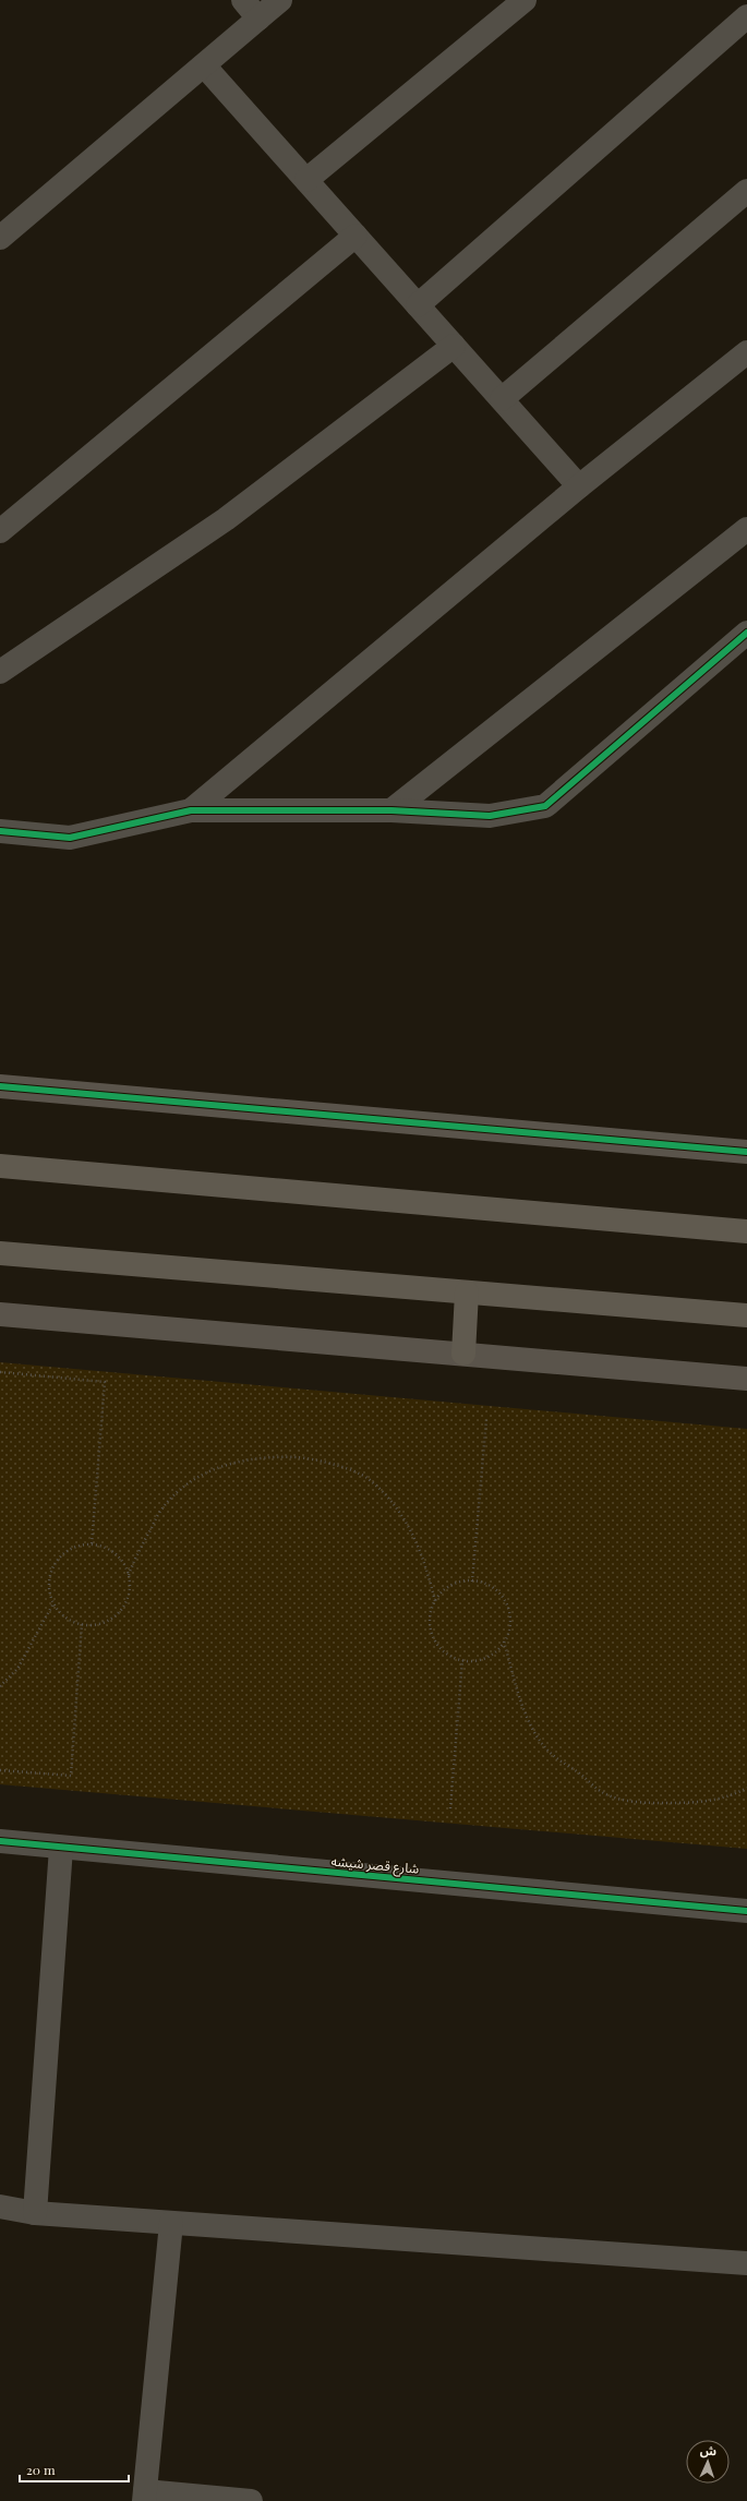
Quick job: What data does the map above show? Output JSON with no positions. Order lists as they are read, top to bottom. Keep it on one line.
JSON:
{"streets":{"street":["شارع قصر شيشه"]},"scale_bar":"20 m","north":"top"}
